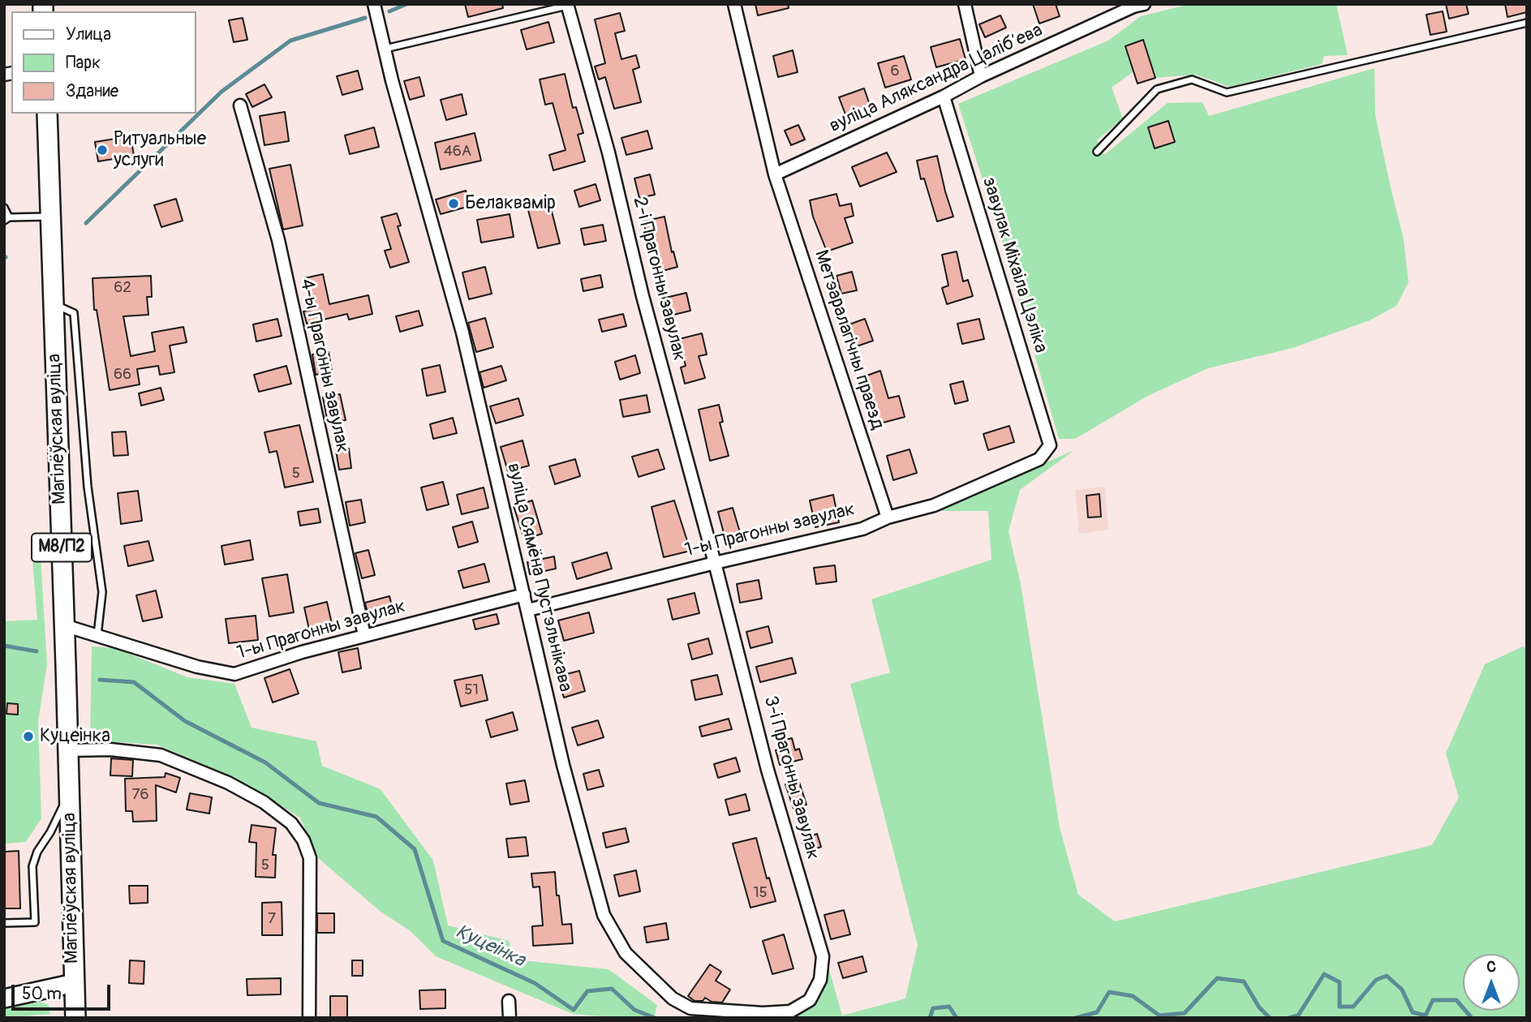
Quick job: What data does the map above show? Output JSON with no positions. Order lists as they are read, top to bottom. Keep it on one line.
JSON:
{"streets":{"main road":["Магілёўская вуліца","М8/П2"],"street":["вуліца Аляксандра Цалібʼева","завулак Міхаіла Цэліка","2-і Прагонны завулак","Метэаралагічны праезд","4-ы Прагонны завулак","1-ы Прагонны завулак","вуліца Сямёна Пустэльнікава","3-і Прагонны завулак"]},"crossings":[["вуліца Аляксандра Цалібʼева","завулак Міхаіла Цэліка"],["вуліца Аляксандра Цалібʼева","Метэаралагічны праезд"],["завулак Міхаіла Цэліка","1-ы Прагонны завулак"],["2-і Прагонны завулак","1-ы Прагонны завулак"],["2-і Прагонны завулак","3-і Прагонны завулак"],["Метэаралагічны праезд","1-ы Прагонны завулак"],["4-ы Прагонны завулак","1-ы Прагонны завулак"],["Магілёўская вуліца","1-ы Прагонны завулак"],["1-ы Прагонны завулак","вуліца Сямёна Пустэльнікава"],["1-ы Прагонны завулак","3-і Прагонны завулак"],["вуліца Сямёна Пустэльнікава","3-і Прагонны завулак"]],"water":["Куцеінка"],"places":["Ритуальные услуги","Белаквамір","Куцеінка"],"house_numbers":["6","46А","62","66","5","51","76","5","15","7"],"legend":["Улица","Парк","Здание"],"scale_bar":"50 m","north":"top"}
